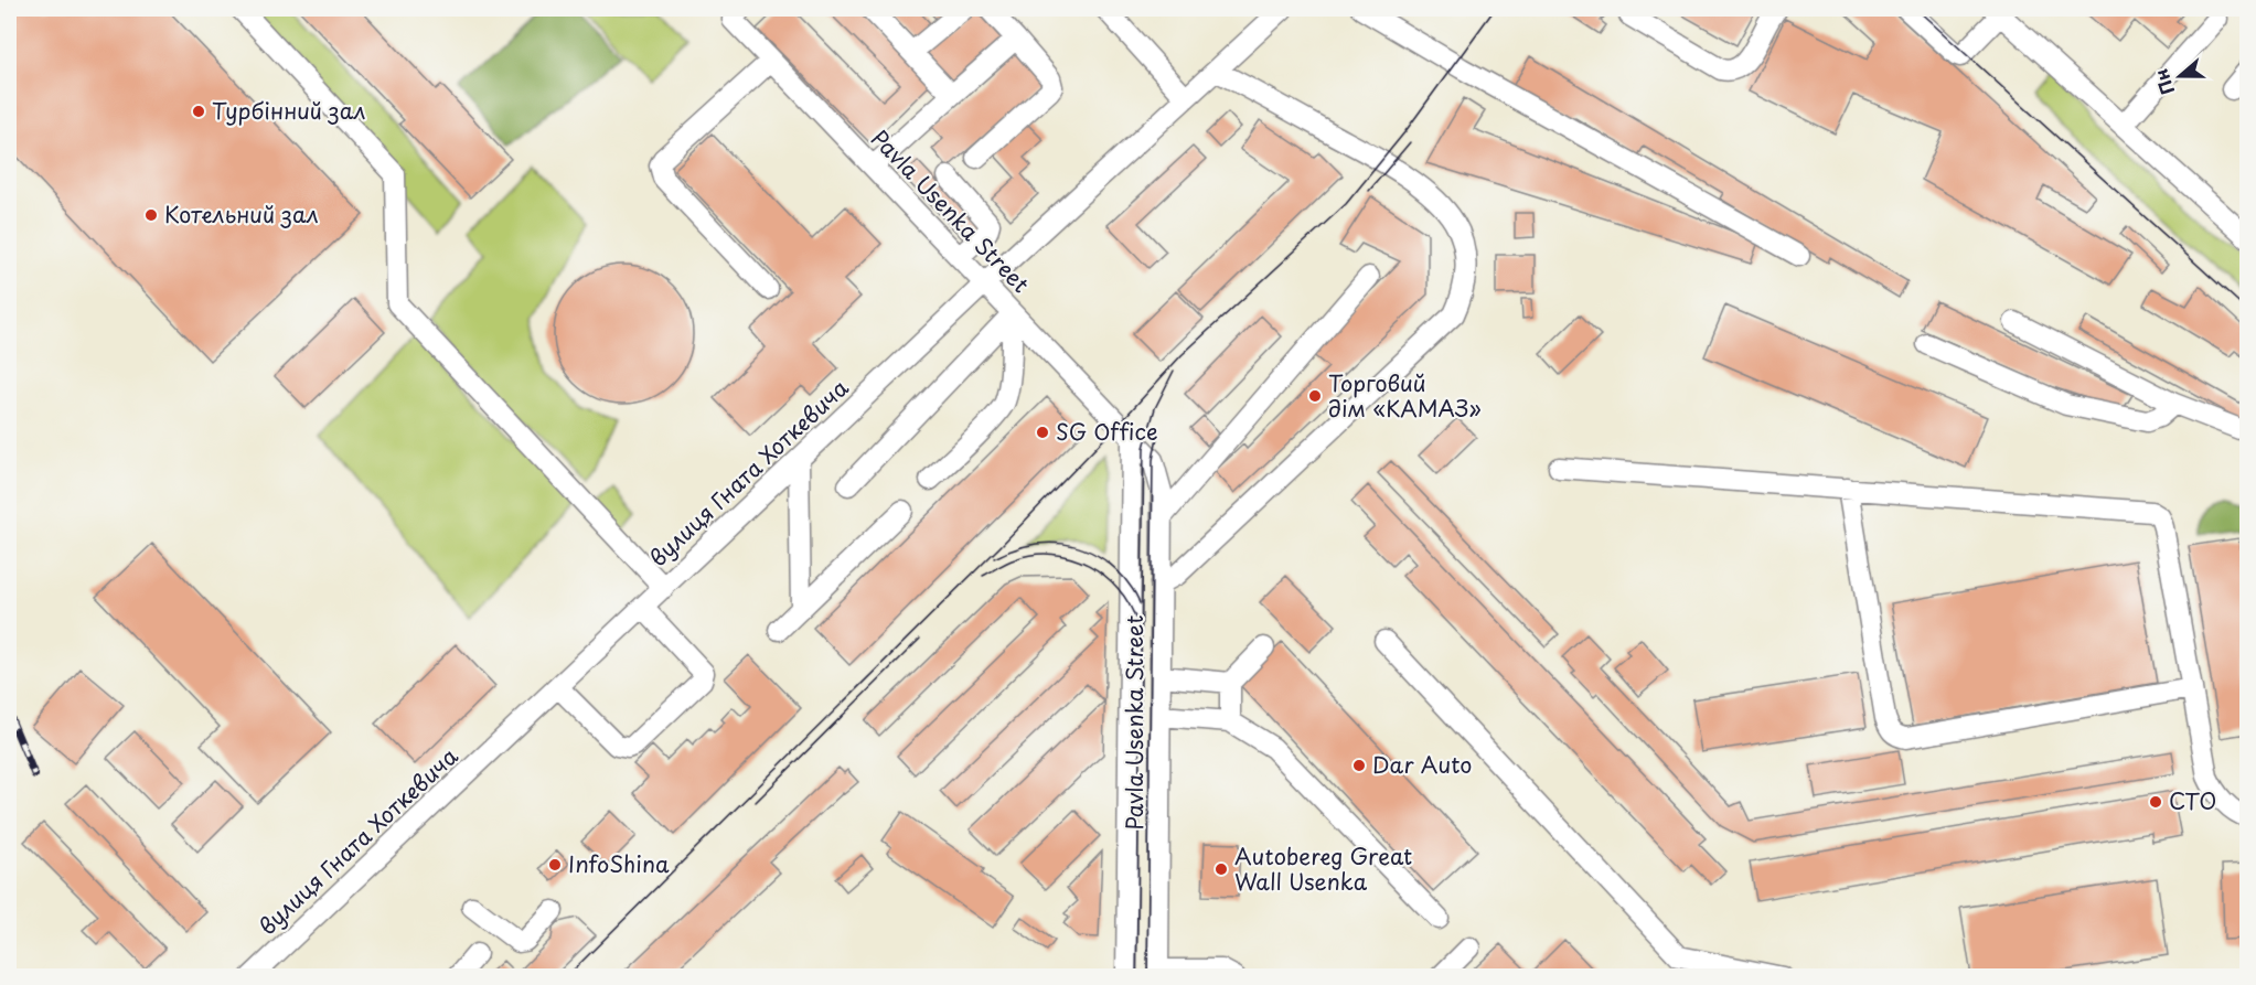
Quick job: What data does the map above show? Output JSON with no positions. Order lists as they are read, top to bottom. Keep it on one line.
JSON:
{"streets":{"street":["Pavla Usenka Street","вулиця Гната Хоткевича"]},"crossings":[["Pavla Usenka Street","вулиця Гната Хоткевича"]],"places":["Турбінний зал","Котельний зал","Торговий дім «КАМАЗ»","SG Office","Dar Auto","СТО","InfoShina","Autobereg Great Wall Usenka"],"north":"left"}
